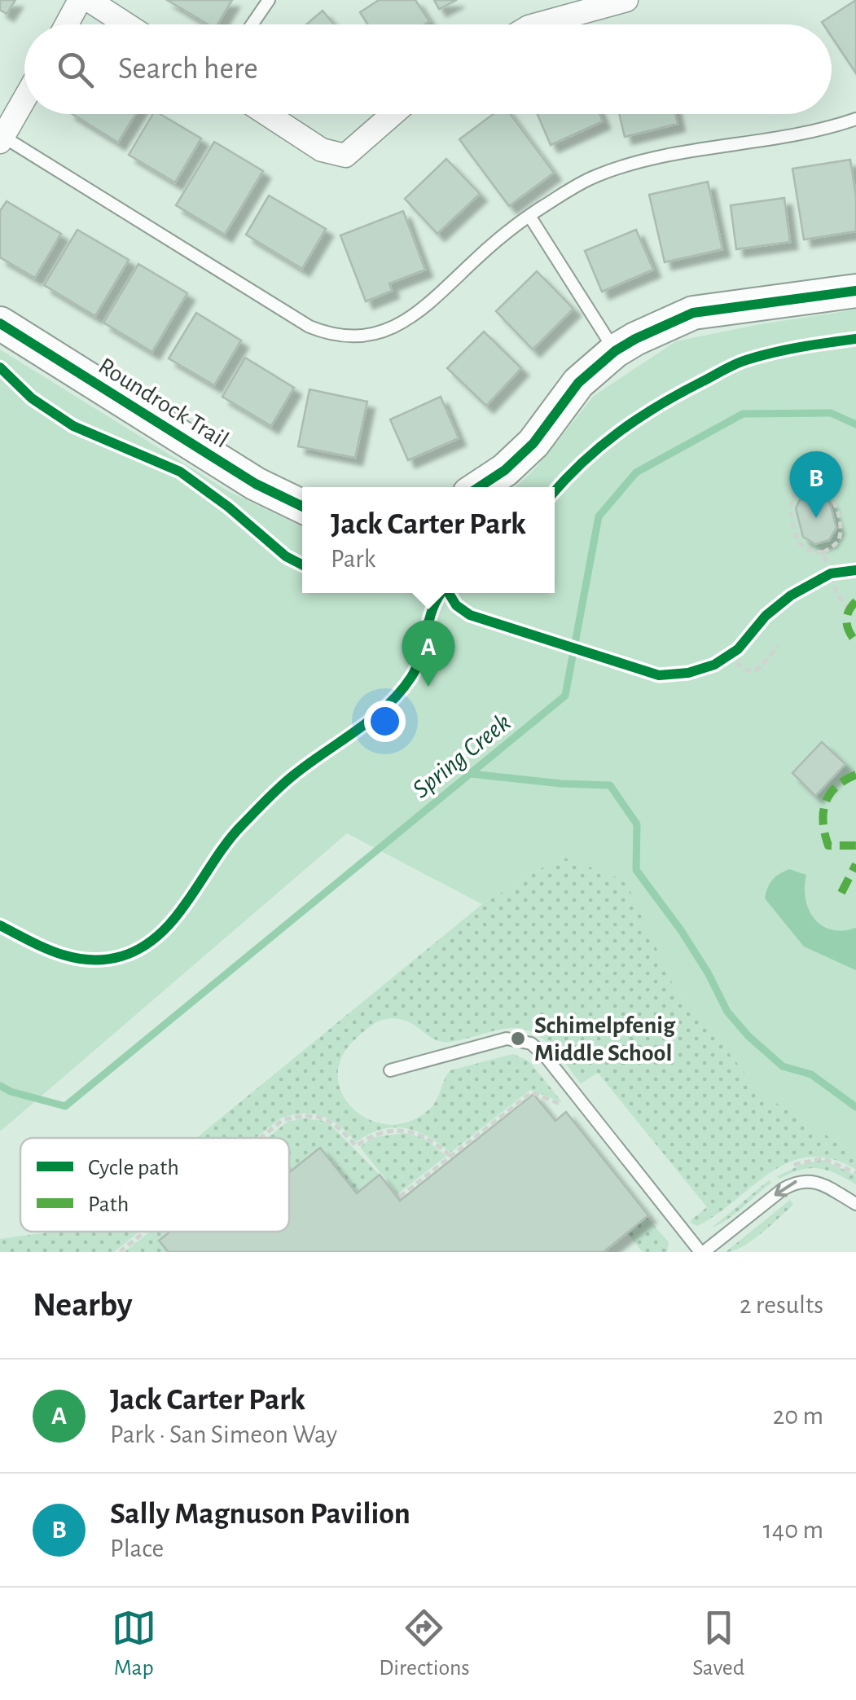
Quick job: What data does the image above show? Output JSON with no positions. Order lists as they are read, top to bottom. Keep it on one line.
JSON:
{"streets":{"street":["Roundrock Trail"]},"water":["Spring Creek"],"places":["Schimelpfenig Middle School"],"legend":["Cycle path","Path"],"page":{"search":"Search here","pins":["B","A"],"popup":["Jack Carter Park","Park"],"heading":["Nearby","2 results"],"list":[{"mark":"A","name":"Jack Carter Park","note":"Park · San Simeon Way","value":"20 m"},{"mark":"B","name":"Sally Magnuson Pavilion","note":"Place","value":"140 m"}],"nav":["Map","Directions","Saved"]}}
